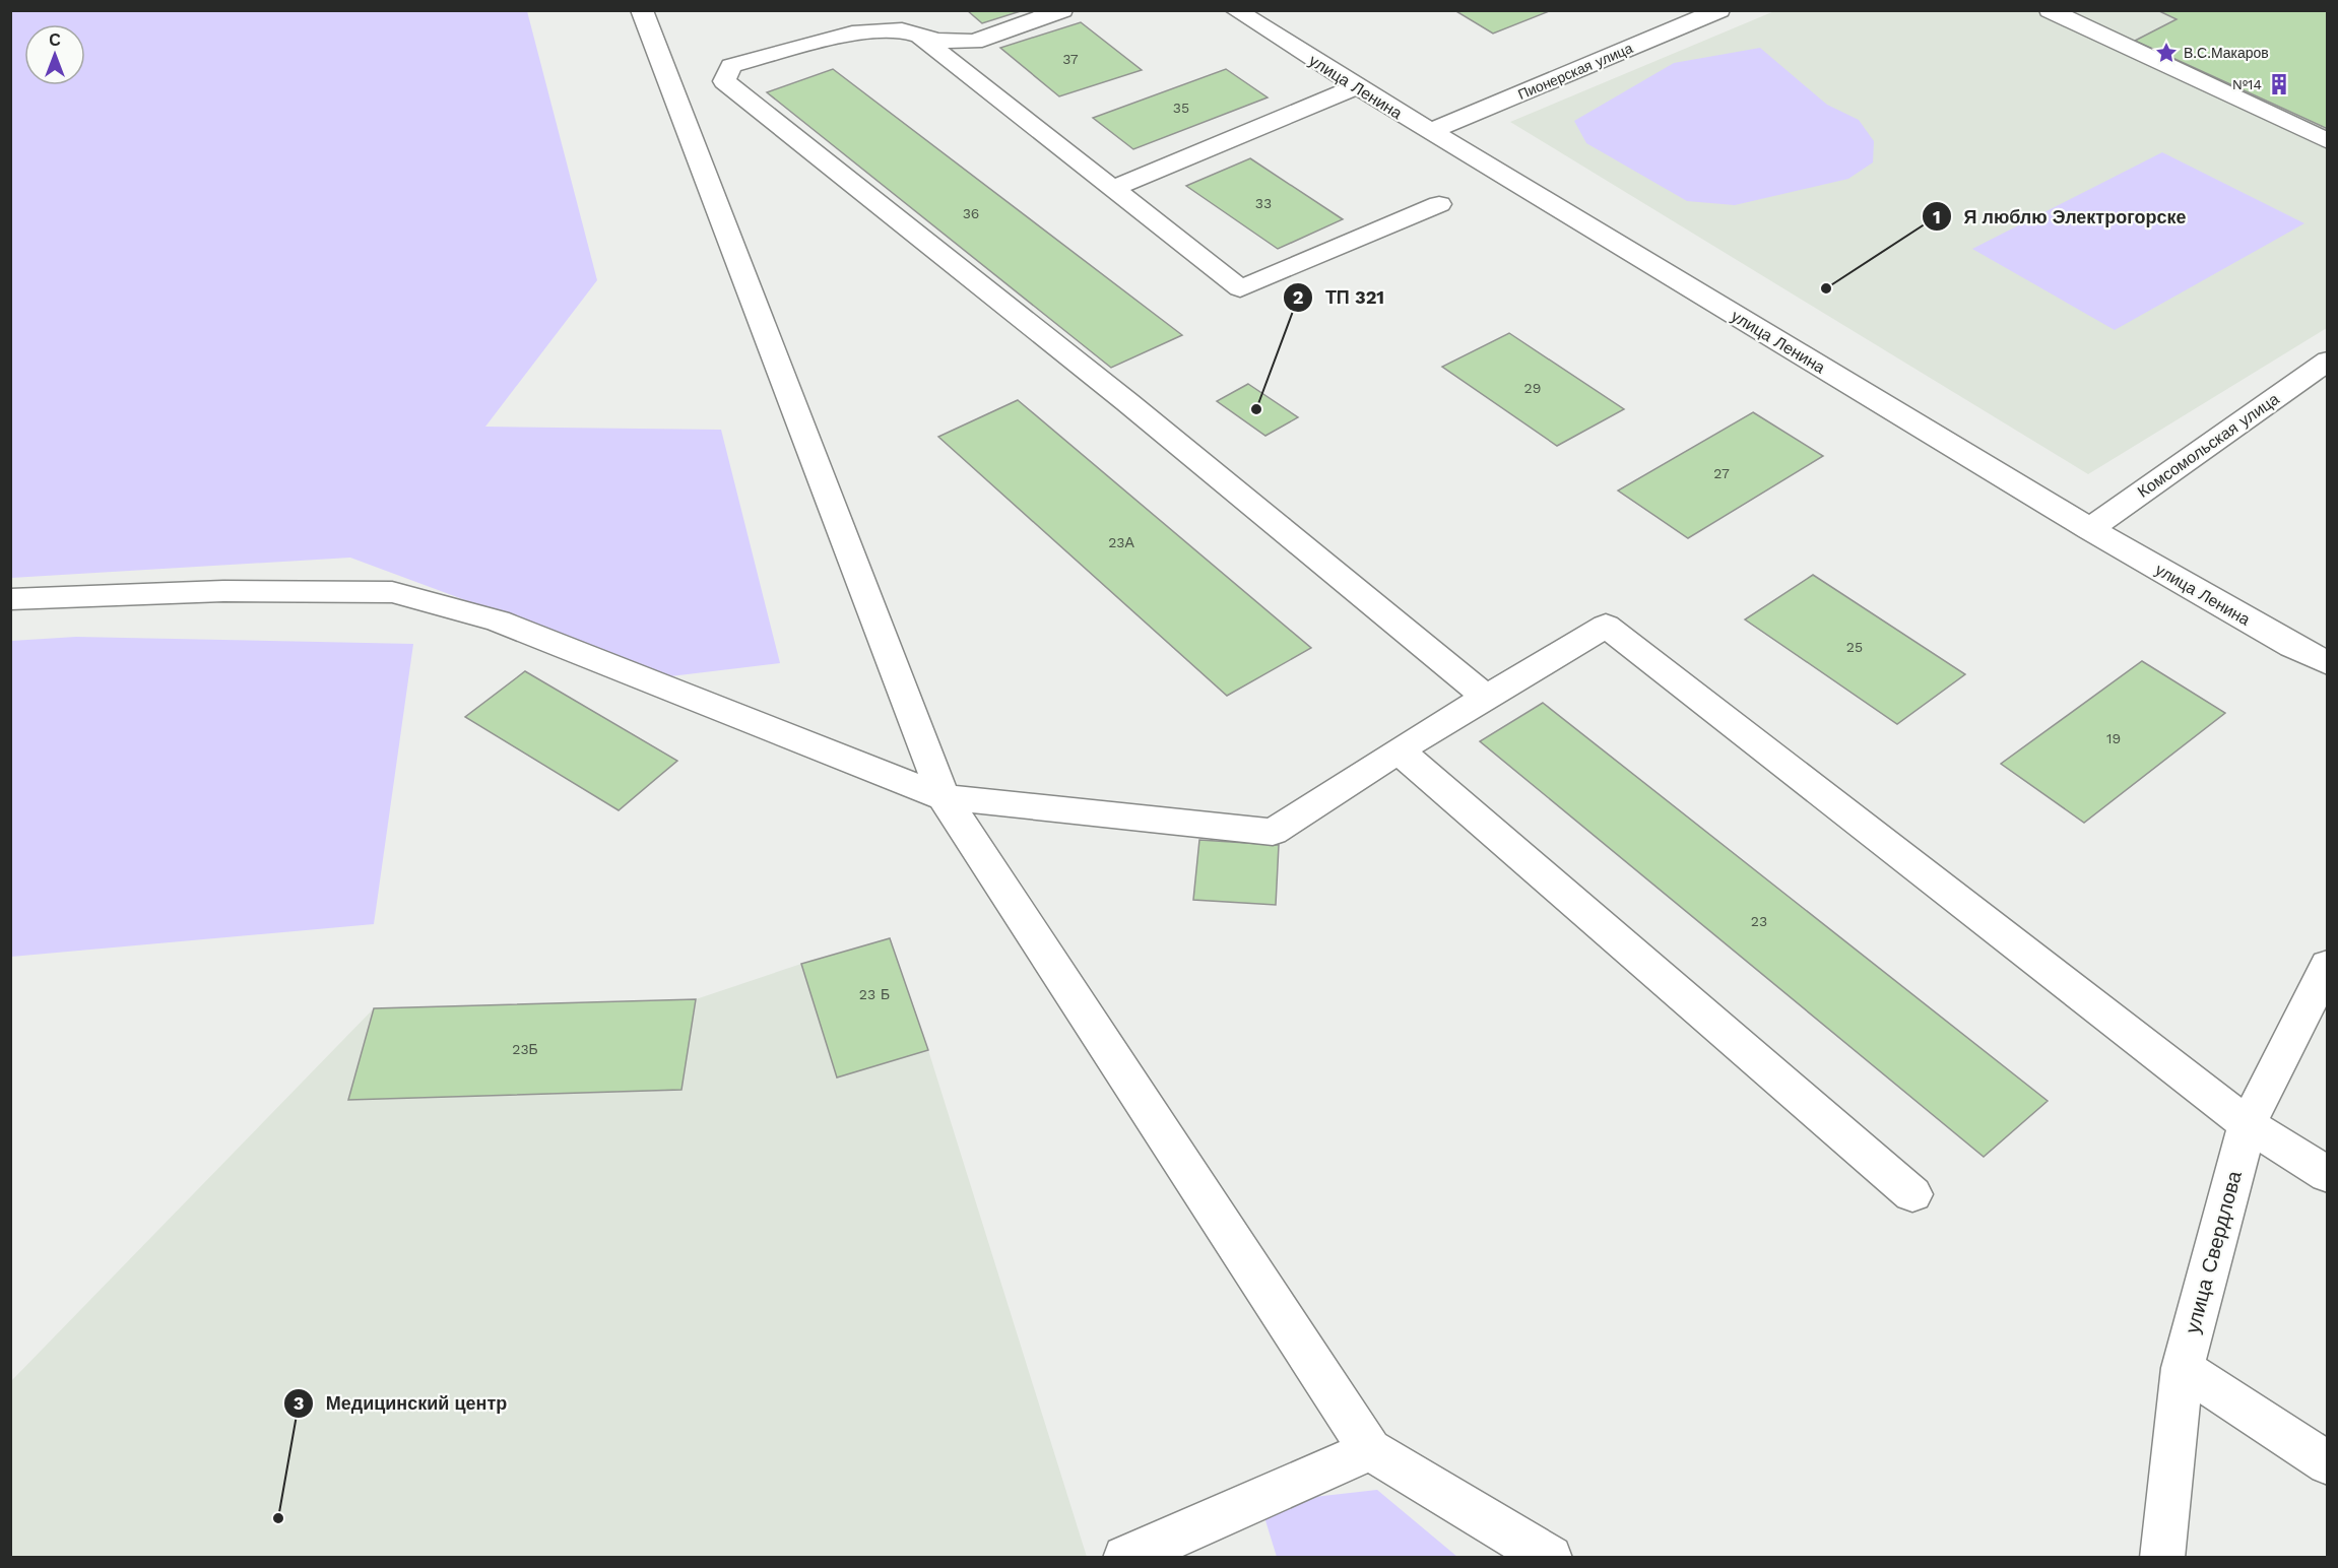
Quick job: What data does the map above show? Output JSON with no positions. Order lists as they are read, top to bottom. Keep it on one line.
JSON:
{"streets":{"street":["Пионерская улица","улица Ленина","Комсомольская улица","улица Свердлова"]},"crossings":[["Пионерская улица","улица Ленина"],["улица Ленина","Комсомольская улица"]],"places":{"place":["В.С.Макаров"],"building":["№14"],"other":["Я люблю Электрогорске","ТП 321","Медицинский центр"]},"house_numbers":["37","35","33","36","29","27","23А","25","19","23","23 Б","23Б"],"north":"top"}
